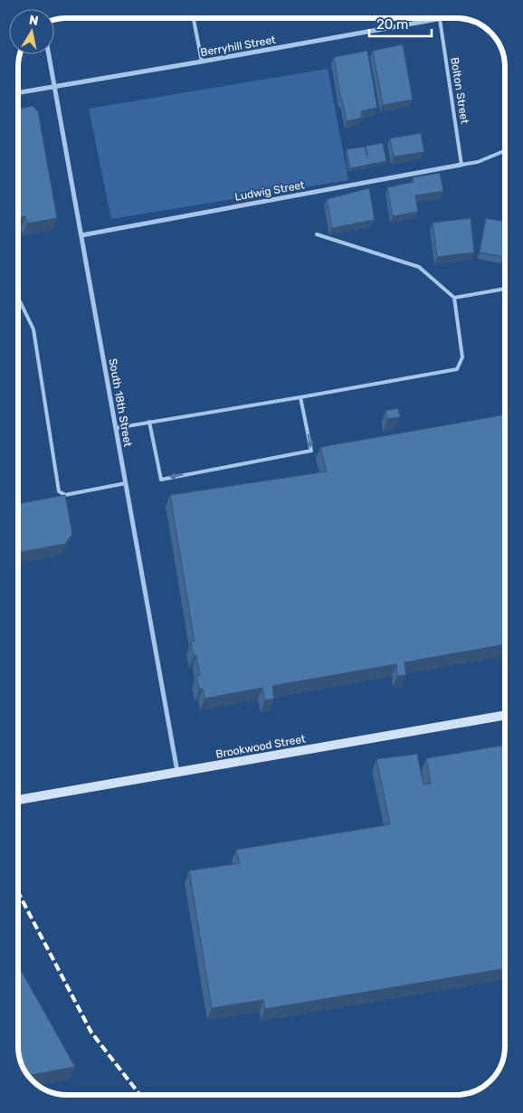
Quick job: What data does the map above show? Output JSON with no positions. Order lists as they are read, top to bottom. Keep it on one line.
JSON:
{"streets":{"street":["Berryhill Street","Ludwig Street","South 18th Street","Brookwood Street"],"lane":["Bolton Street"]},"crossings":[["Berryhill Street","Bolton Street"],["Berryhill Street","South 18th Street"],["Bolton Street","Ludwig Street"],["Ludwig Street","South 18th Street"],["South 18th Street","Brookwood Street"]],"scale_bar":"20 m","north":"top"}
